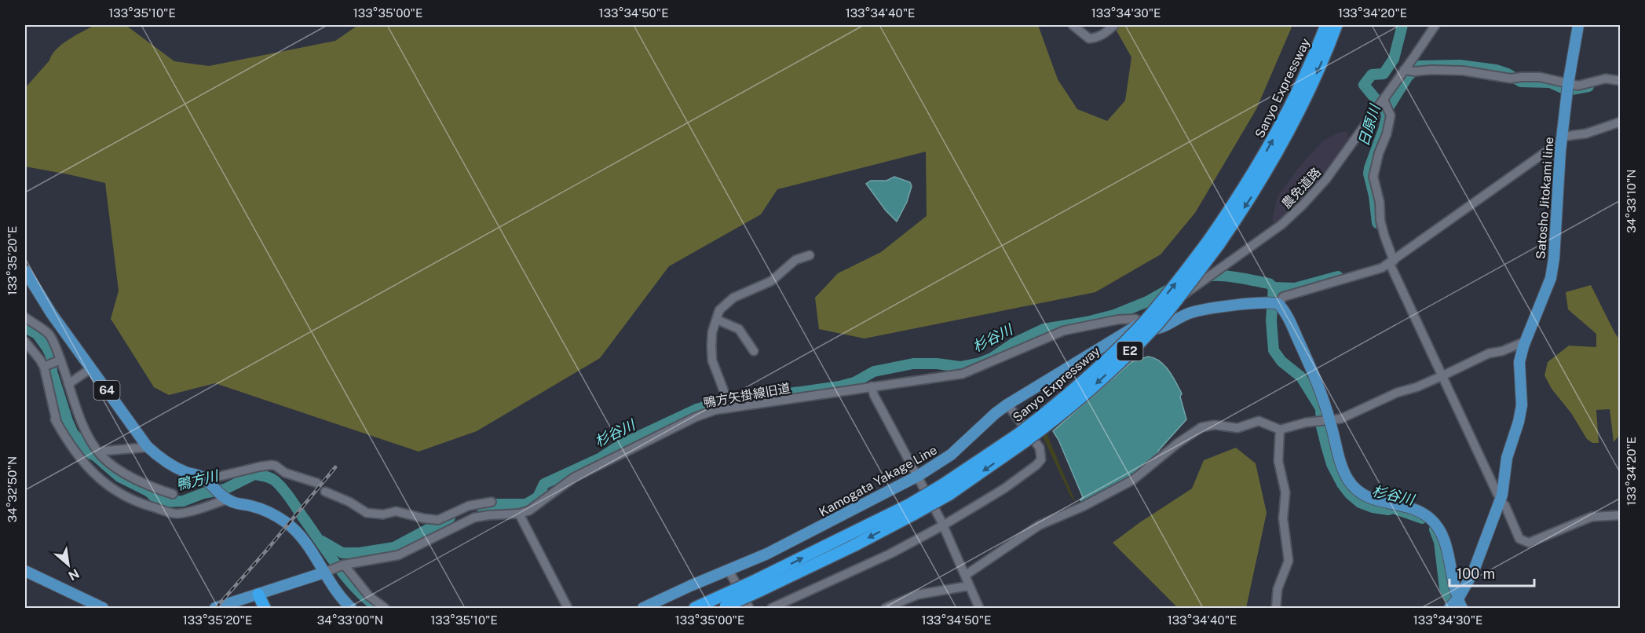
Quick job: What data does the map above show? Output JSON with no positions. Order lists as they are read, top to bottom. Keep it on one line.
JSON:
{"streets":{"highway":["Sanyo Expressway","E2"],"main road":["Satosho Jitokami line","64","Kamogata Yakage Line"],"street":["農免道路","鴨方矢掛線旧道"]},"crossings":[["農免道路","鴨方矢掛線旧道"],["農免道路","Kamogata Yakage Line"],["64","鴨方矢掛線旧道"],["鴨方矢掛線旧道","Kamogata Yakage Line"]],"water":["日原川","杉谷川","鴨方川"],"scale_bar":"100 m","north":"bottom right","coordinates":["133°35'10\"E","133°35'00\"E","133°34'50\"E","133°34'40\"E","133°34'30\"E","133°34'20\"E","34°33'10\"N","133°35'20\"E","34°32'50\"N","34°33'00\"N"]}
